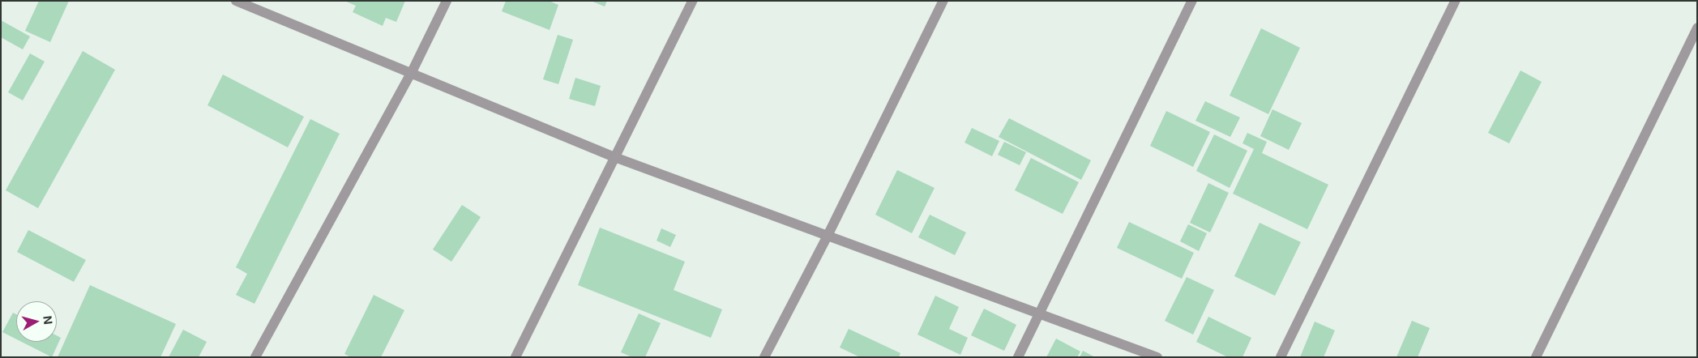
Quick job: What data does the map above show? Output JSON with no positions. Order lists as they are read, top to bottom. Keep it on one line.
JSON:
{"north":"right"}
